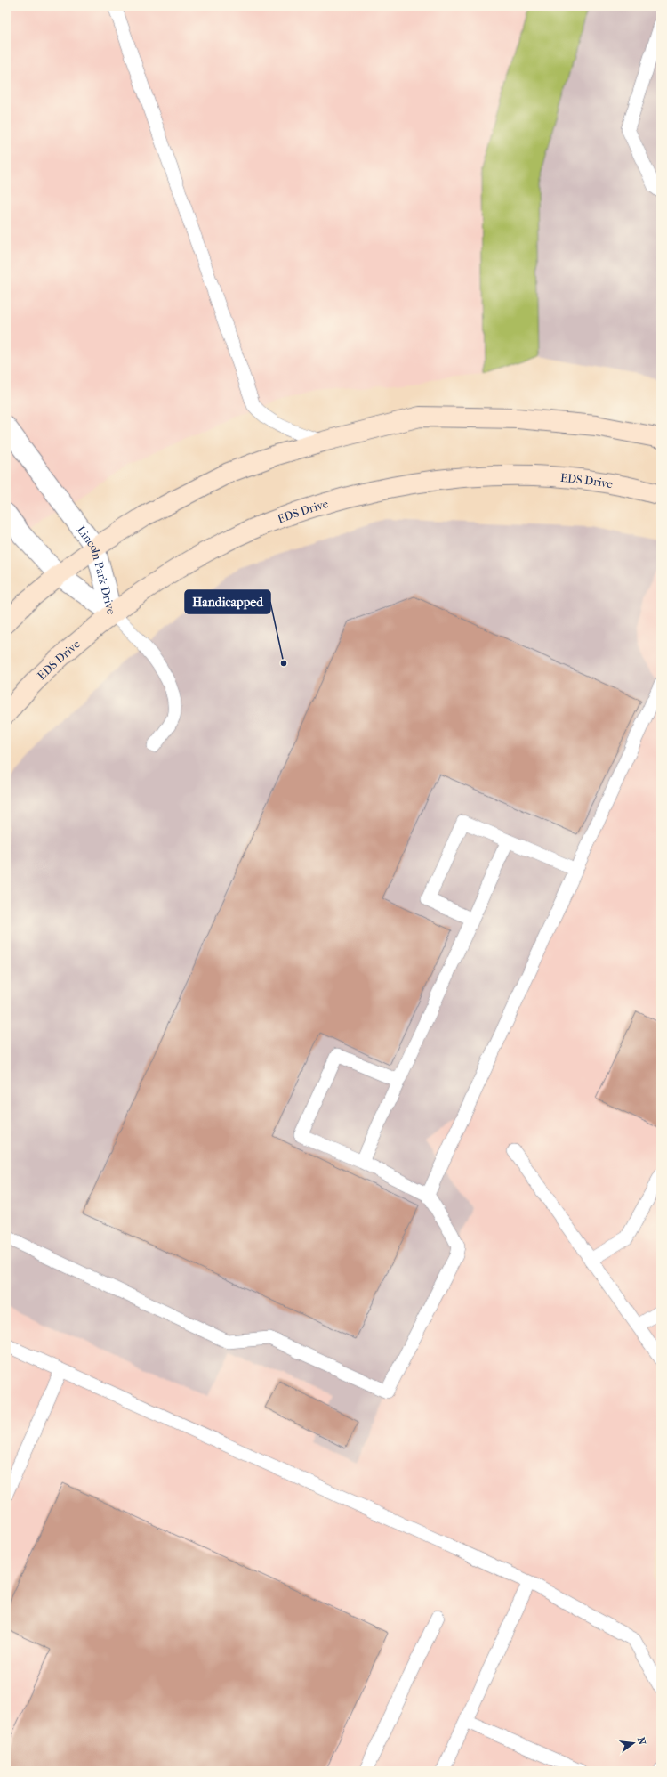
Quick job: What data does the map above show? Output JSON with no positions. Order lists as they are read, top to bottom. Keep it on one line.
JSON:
{"streets":{"street":["EDS Drive","Lincoln Park Drive"]},"crossings":[["EDS Drive","Lincoln Park Drive"]],"places":["Handicapped"],"north":"right"}
